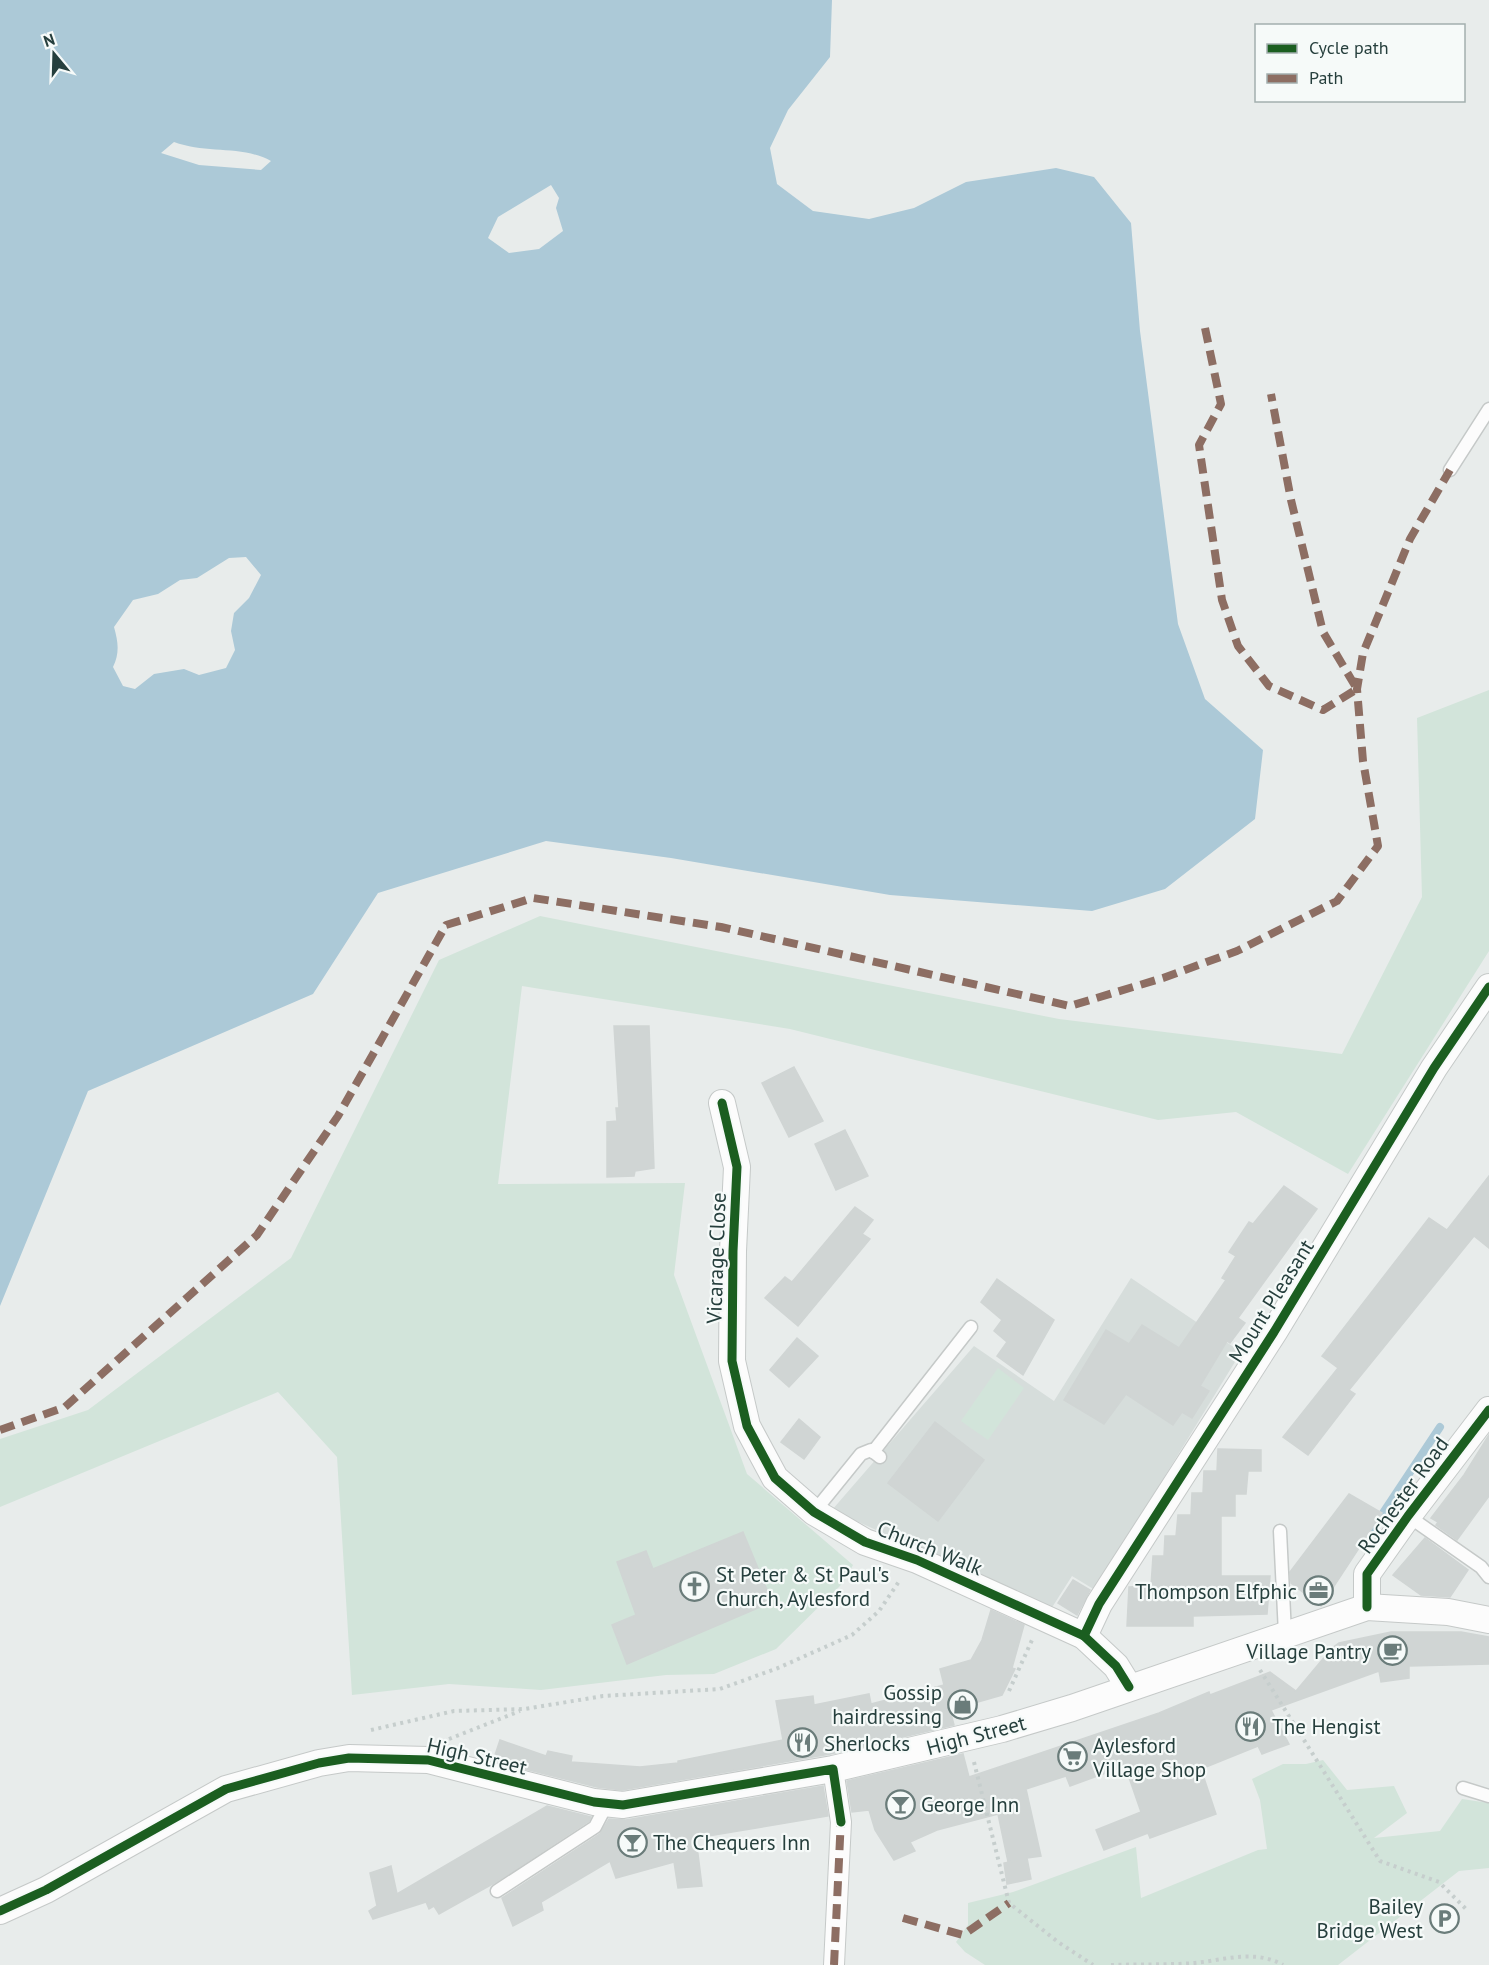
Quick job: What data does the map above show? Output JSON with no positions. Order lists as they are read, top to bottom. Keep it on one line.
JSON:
{"streets":{"street":["Vicarage Close","Mount Pleasant","Rochester Road","Church Walk","High Street"]},"crossings":[["Vicarage Close","Church Walk"],["Mount Pleasant","Church Walk"],["Rochester Road","High Street"],["Church Walk","High Street"]],"places":{"church":["St Peter & St Paul's Church, Aylesford"],"office":["Thompson Elfphic"],"cafe":["Village Pantry"],"shop":["Gossip hairdressing"],"restaurant":["The Hengist","Sherlocks"],"supermarket":["Aylesford Village Shop"],"bar":["George Inn","The Chequers Inn"],"parking":["Bailey Bridge West"]},"legend":["Cycle path","Path"],"north":"top"}
